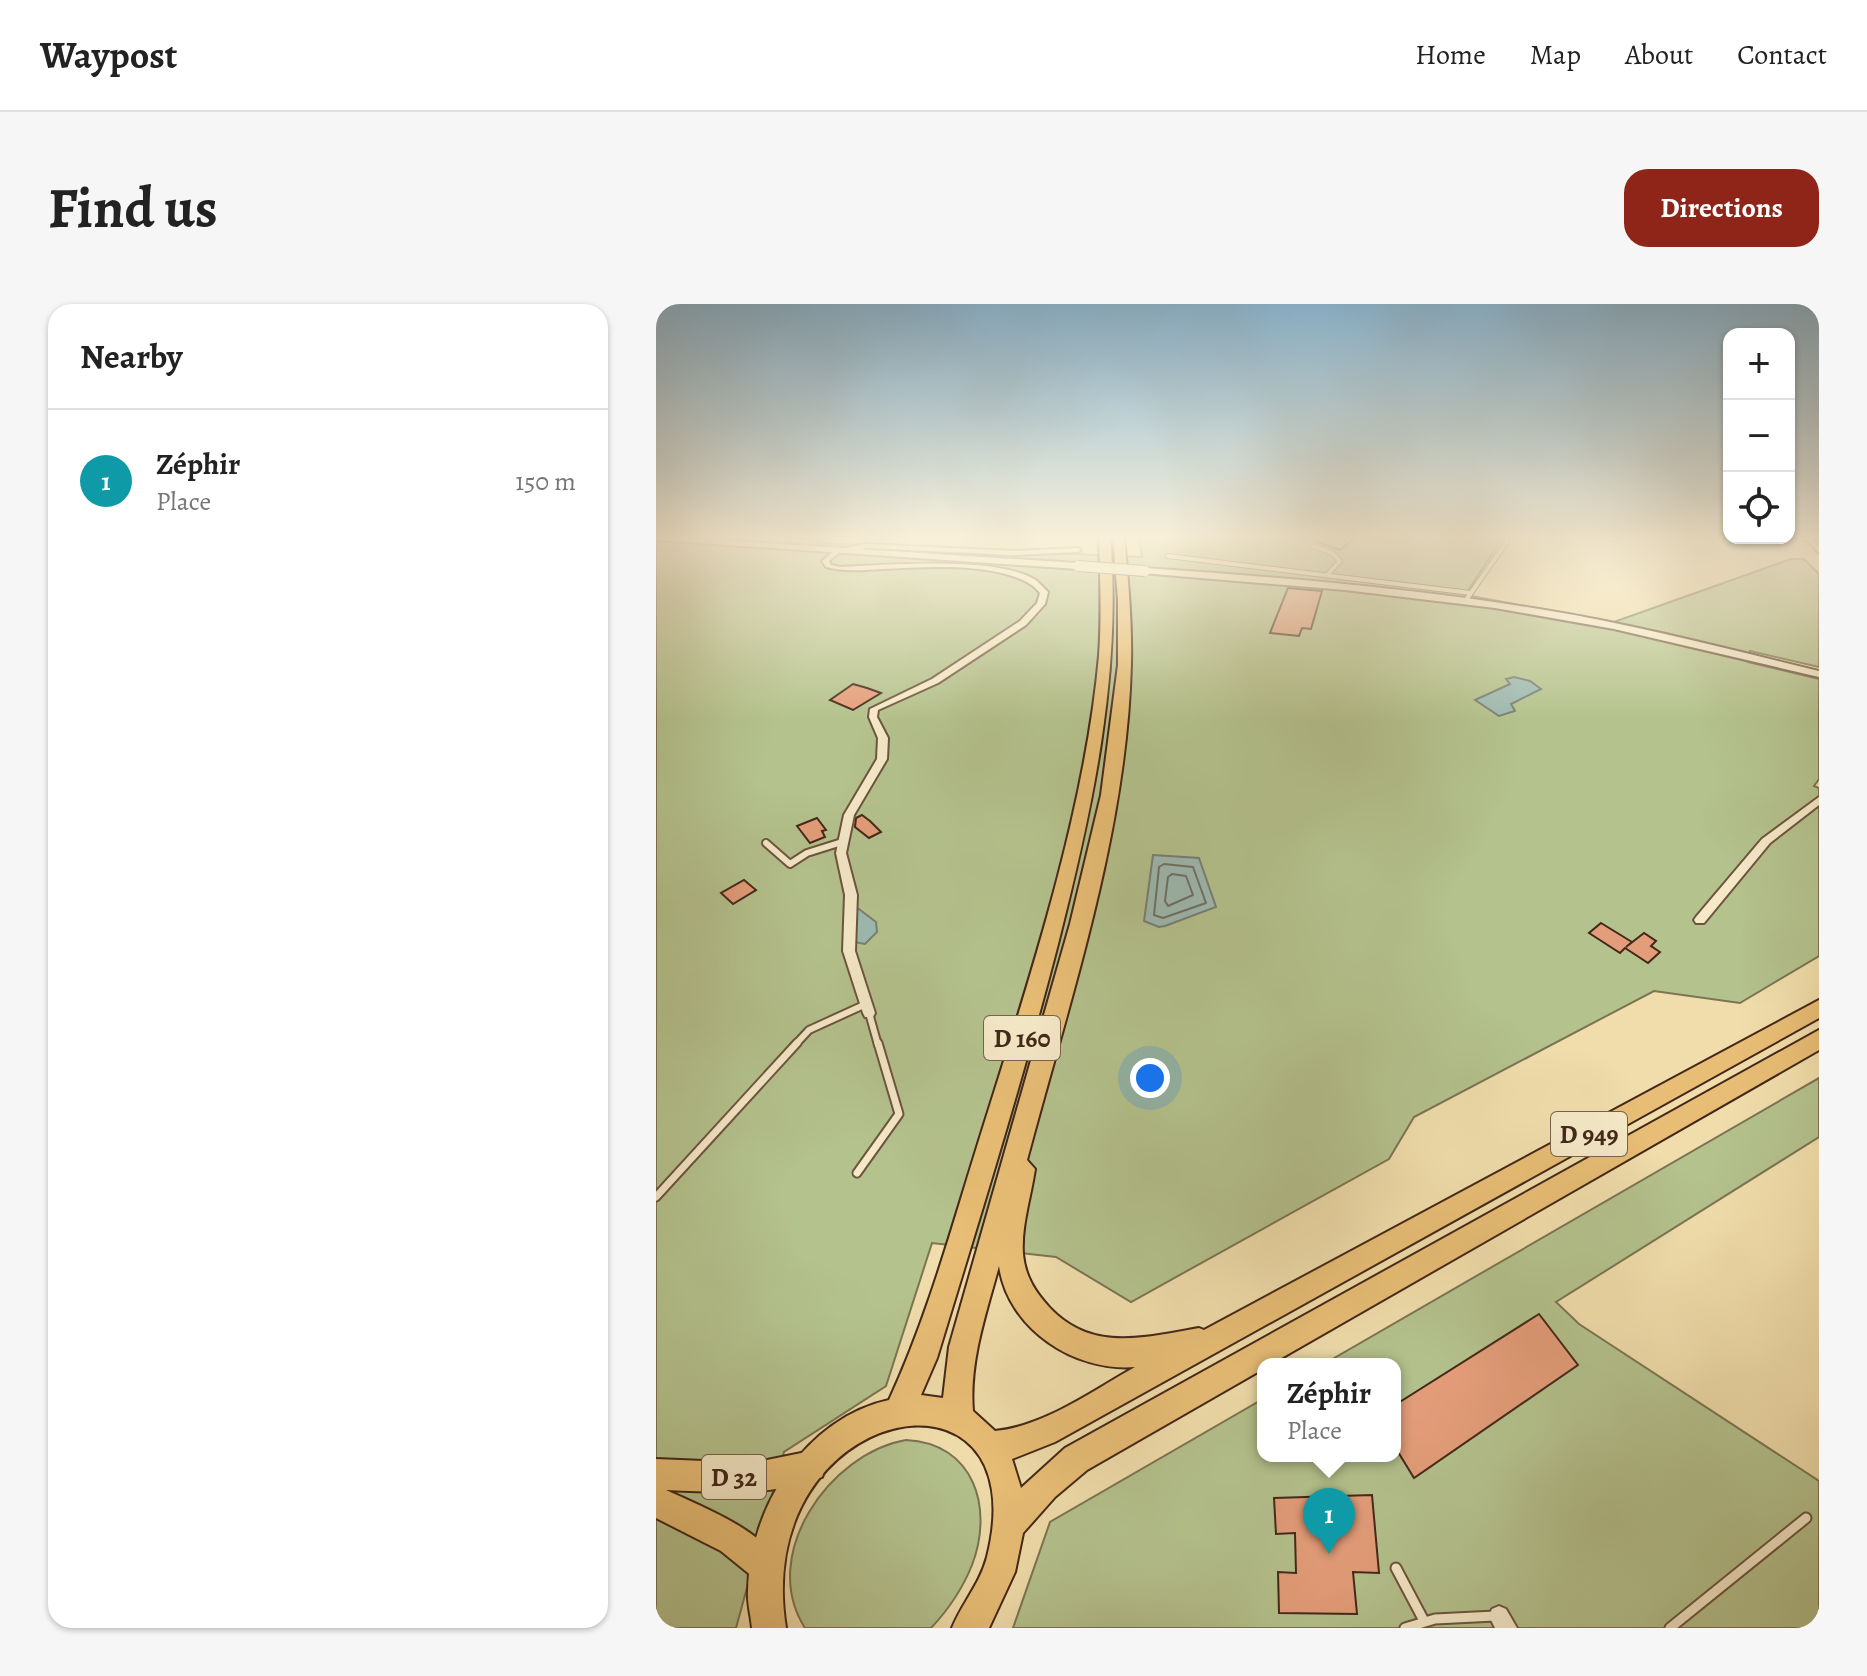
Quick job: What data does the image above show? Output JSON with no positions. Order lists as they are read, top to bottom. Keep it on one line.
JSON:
{"streets":{"main road":["D 160","D 949","D 32"]},"page":{"header":"Waypost","nav":["Home","Map","About","Contact"],"buttons":"Directions","title":"Find us","heading":"Nearby","map_buttons":["+","−"],"list":[{"mark":"1","name":"Zéphir","note":"Place","value":"150 m"}],"popup":["Zéphir","Place"],"pins":"1"}}
